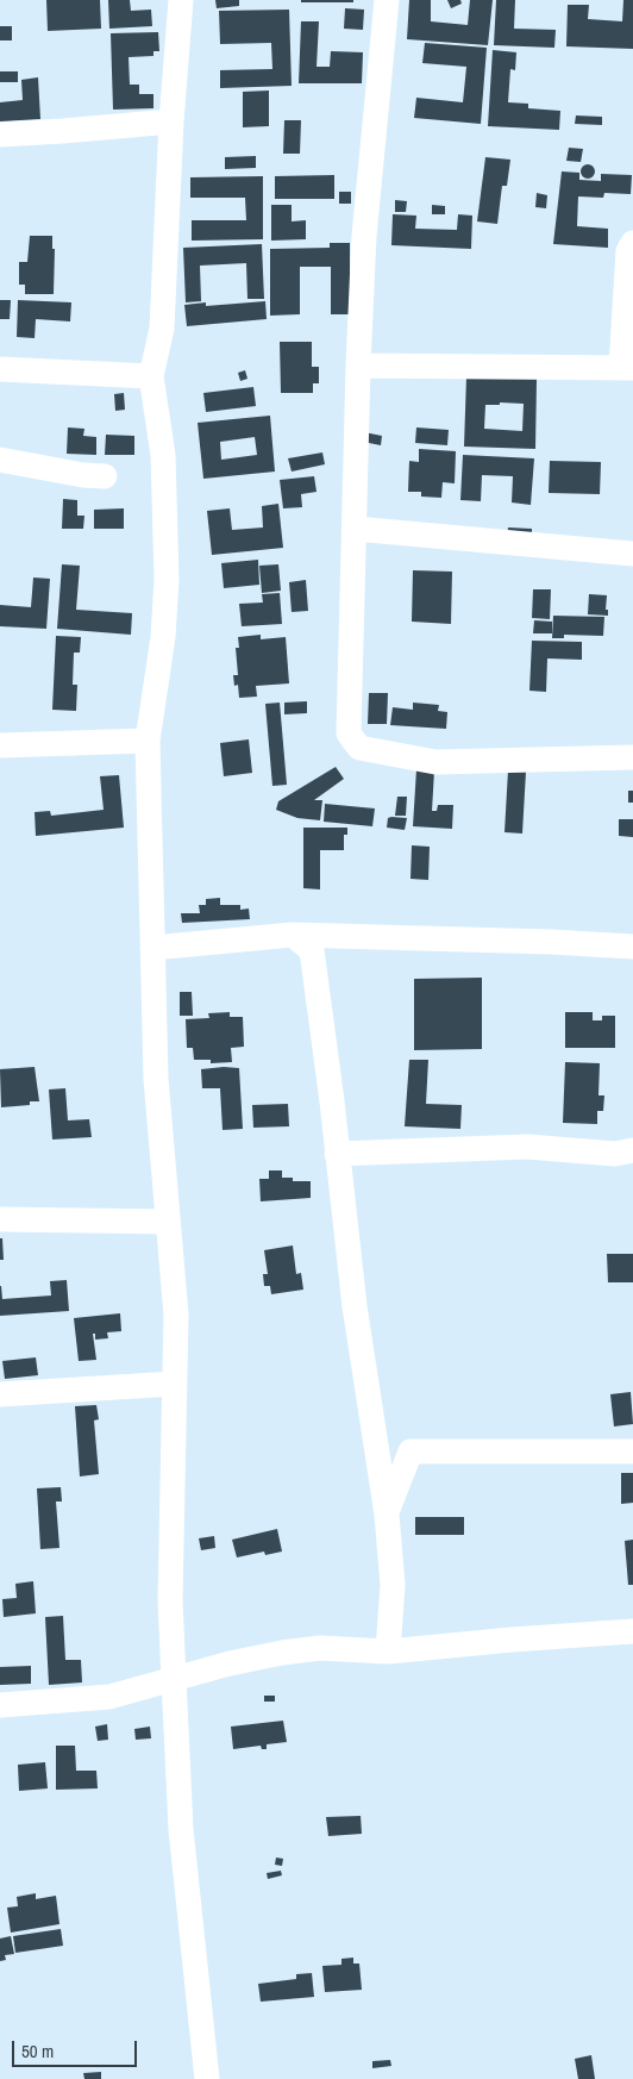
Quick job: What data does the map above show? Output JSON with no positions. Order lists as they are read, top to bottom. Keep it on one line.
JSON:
{"scale_bar":"50 m"}
